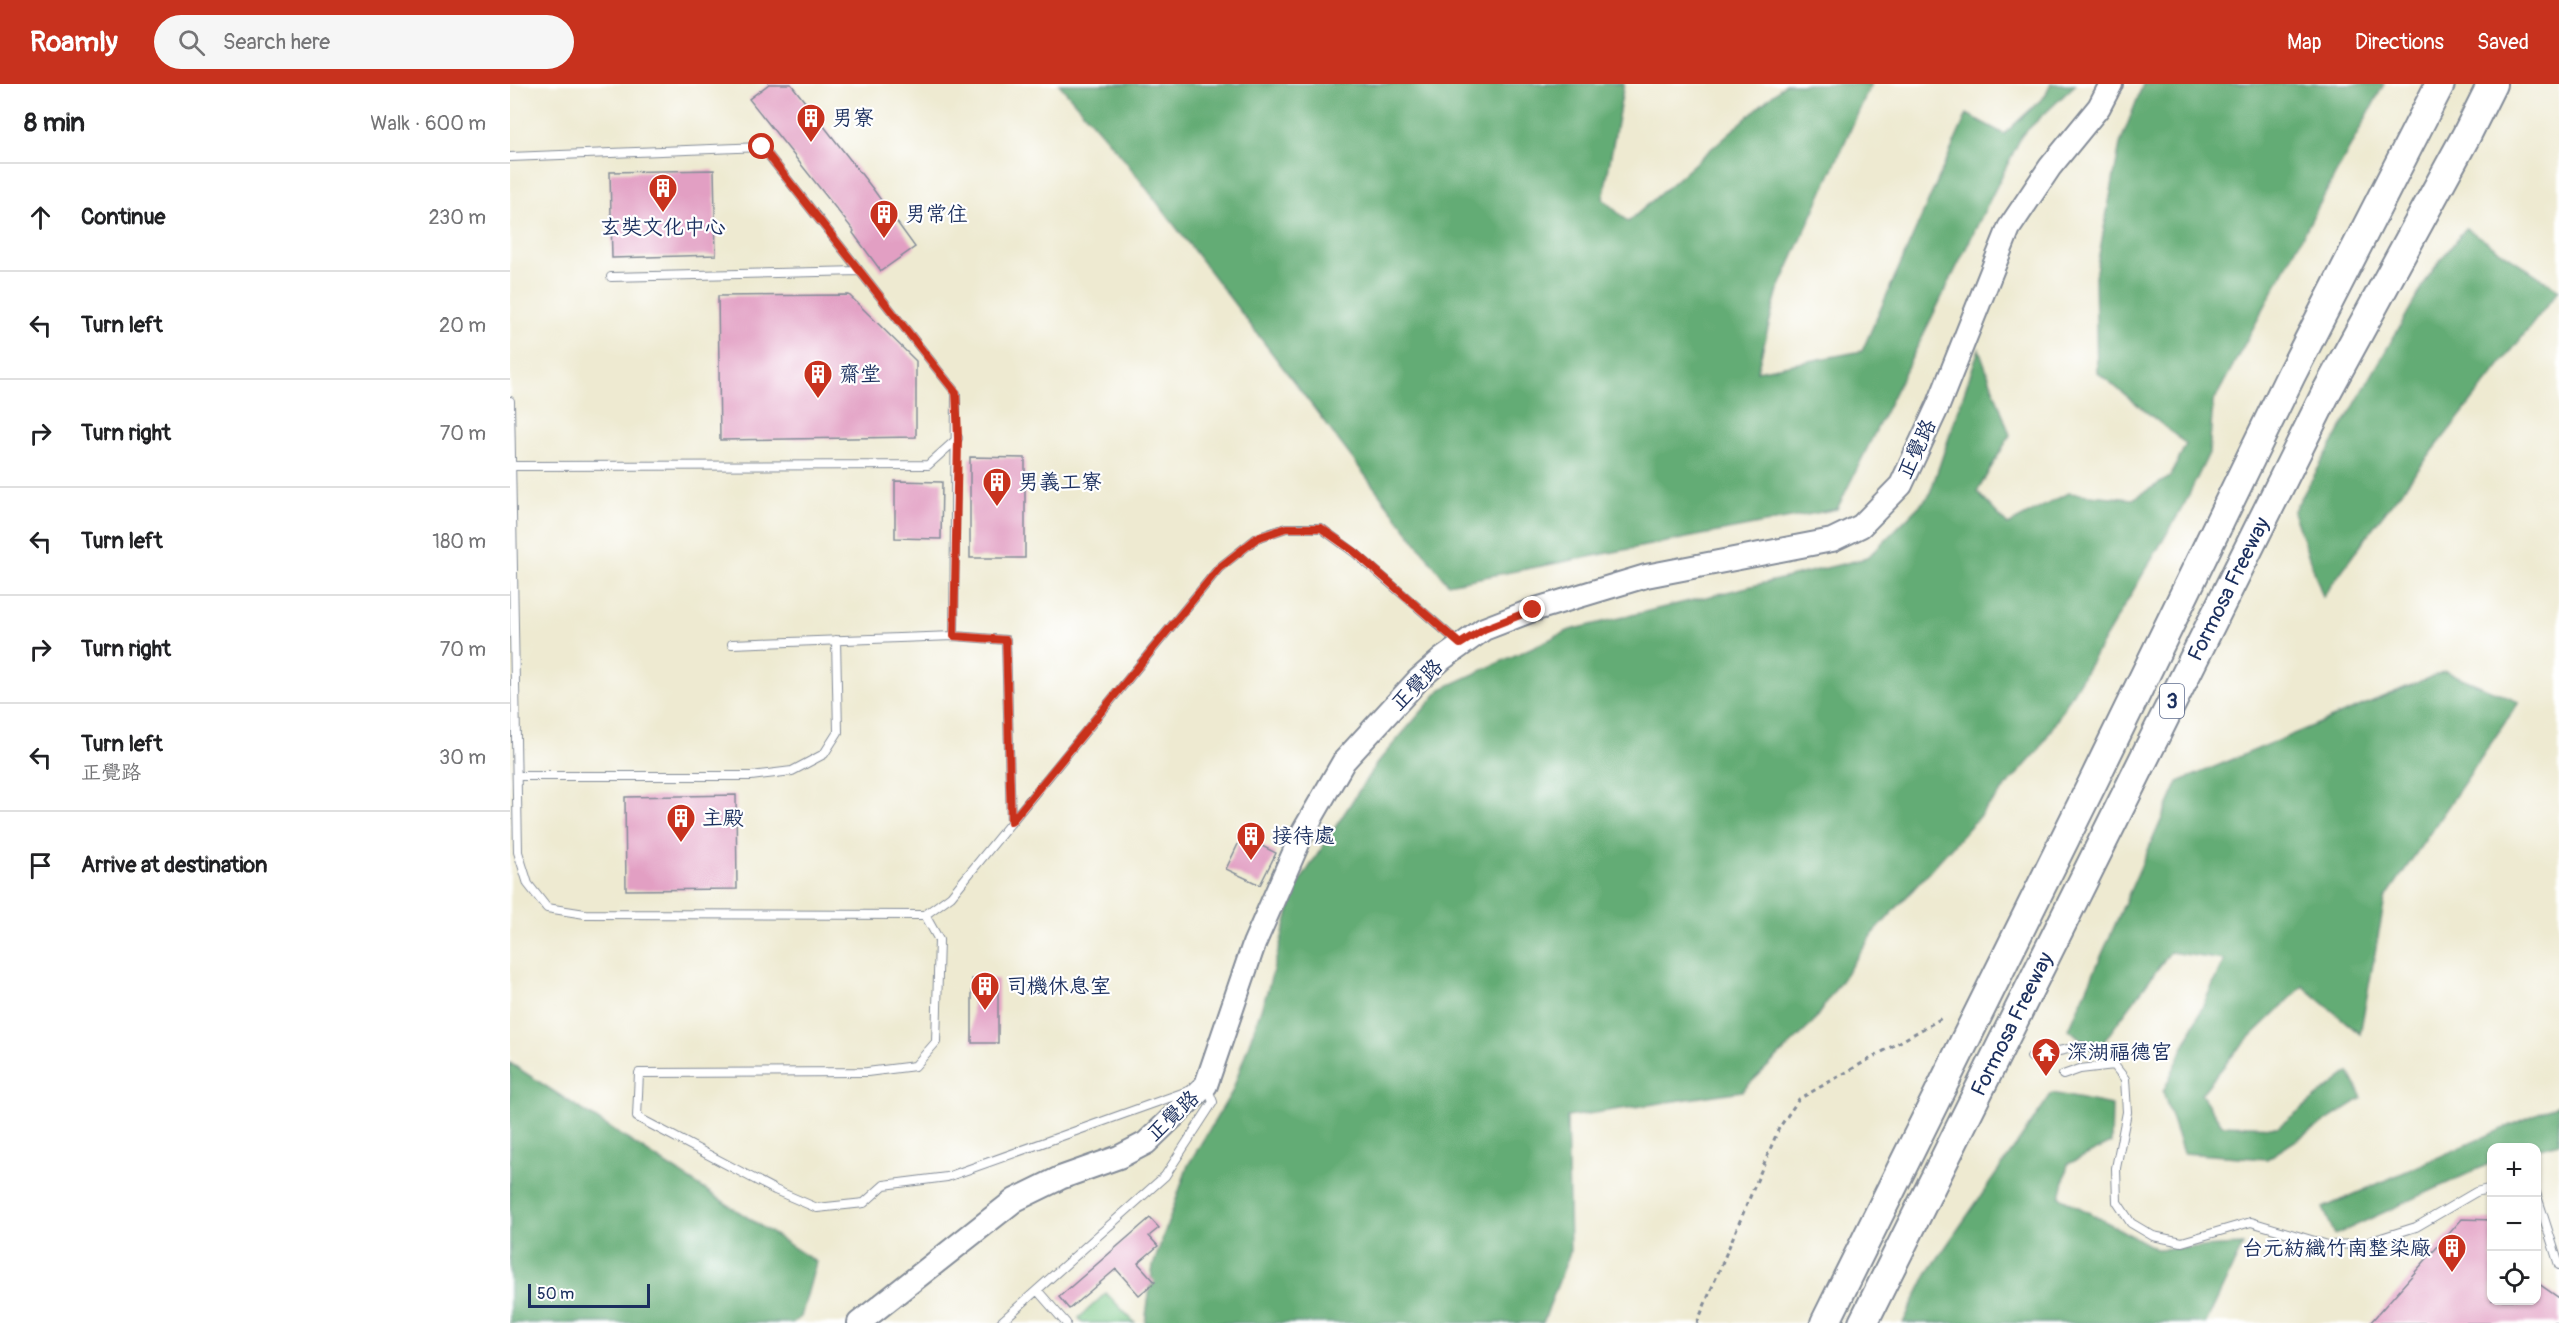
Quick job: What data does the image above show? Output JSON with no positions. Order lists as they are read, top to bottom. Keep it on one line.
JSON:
{"streets":{"highway":["Formosa Freeway","3"],"street":["正覺路"]},"places":{"building":["男寮","玄奘文化中心","男常住","齋堂","男義工寮","主殿","接待處","司機休息室","台元紡織竹南整染廠"],"temple":["深湖福德宮"]},"scale_bar":"50 m","page":{"header":"Roamly","search":"Search here","nav":["Map","Directions","Saved"],"heading":["8 min","Walk · 600 m"],"list":[["Continue","230 m"],["Turn left","20 m"],["Turn right","70 m"],["Turn left","180 m"],["Turn right","70 m"],["Turn left","正覺路","30 m"],"Arrive at destination"],"map_buttons":["+","−"],"scale":"50 m"}}
